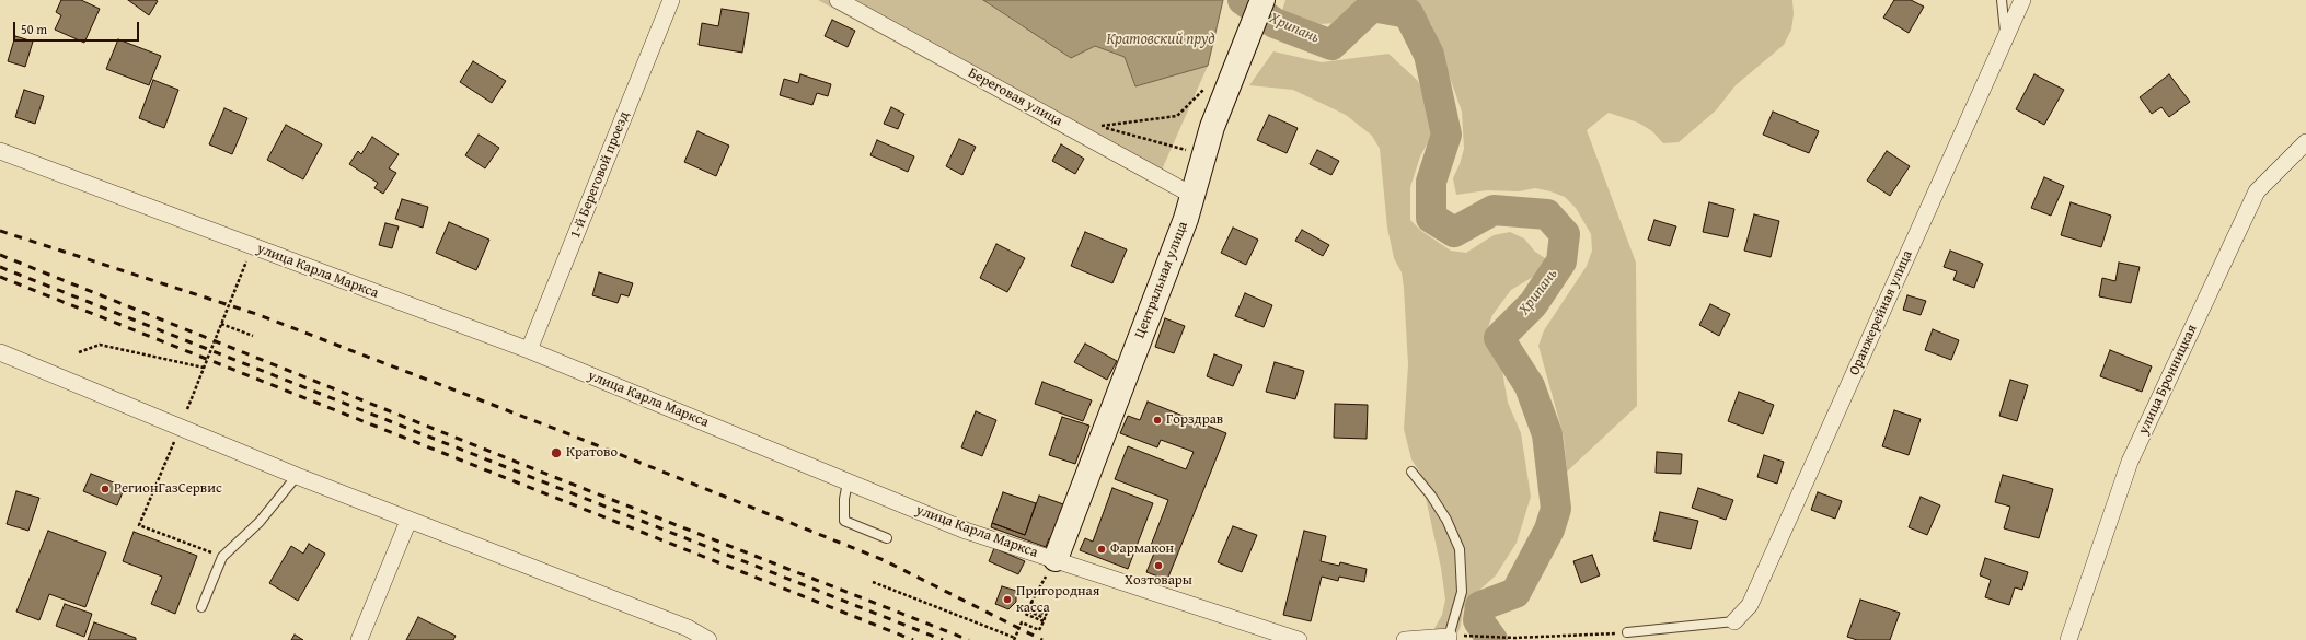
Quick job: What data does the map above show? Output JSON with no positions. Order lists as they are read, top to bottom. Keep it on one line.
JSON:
{"streets":{"street":["Береговая улица","1-й Береговой проезд","улица Карла Маркса","Центральная улица","Оранжерейная улица","улица Бронницкая"]},"crossings":[["Береговая улица","Центральная улица"],["1-й Береговой проезд","улица Карла Маркса"],["улица Карла Маркса","Центральная улица"]],"water":["Хрипань","Кратовский пруд"],"places":["Горздрав","Кратово","РегионГазСервис","Фармакон","Хозтовары","Пригородная касса"],"scale_bar":"50 m"}
